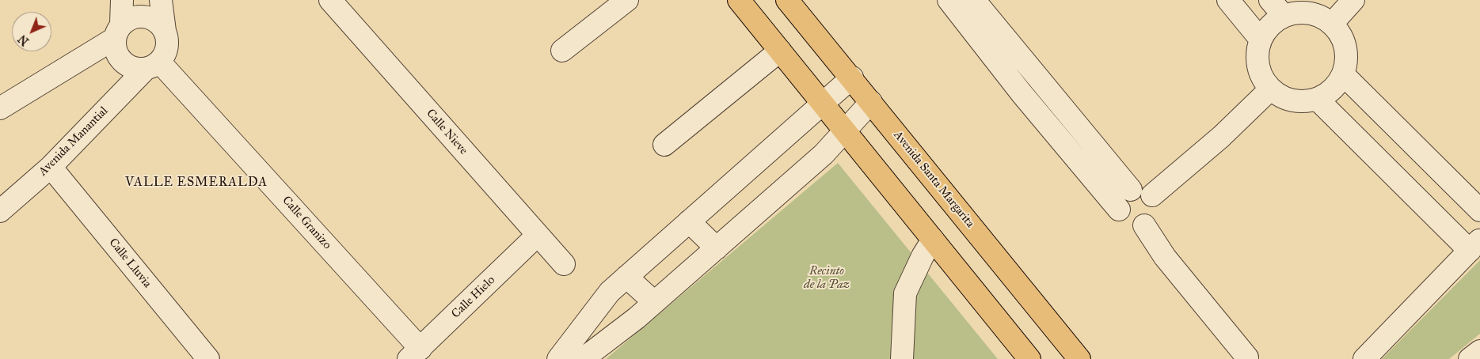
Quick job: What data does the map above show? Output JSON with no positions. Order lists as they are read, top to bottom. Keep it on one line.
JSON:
{"streets":{"main road":["Avenida Santa Margarita"],"street":["Calle Nieve","Avenida Manantial","Calle Granizo","Calle Lluvia","Calle Hielo"]},"crossings":[["Calle Nieve","Calle Hielo"],["Avenida Manantial","Calle Granizo"],["Avenida Manantial","Calle Lluvia"],["Calle Granizo","Calle Hielo"]],"districts":["VALLE ESMERALDA"],"parks":["Recinto de la Paz"],"north":"bottom left"}
